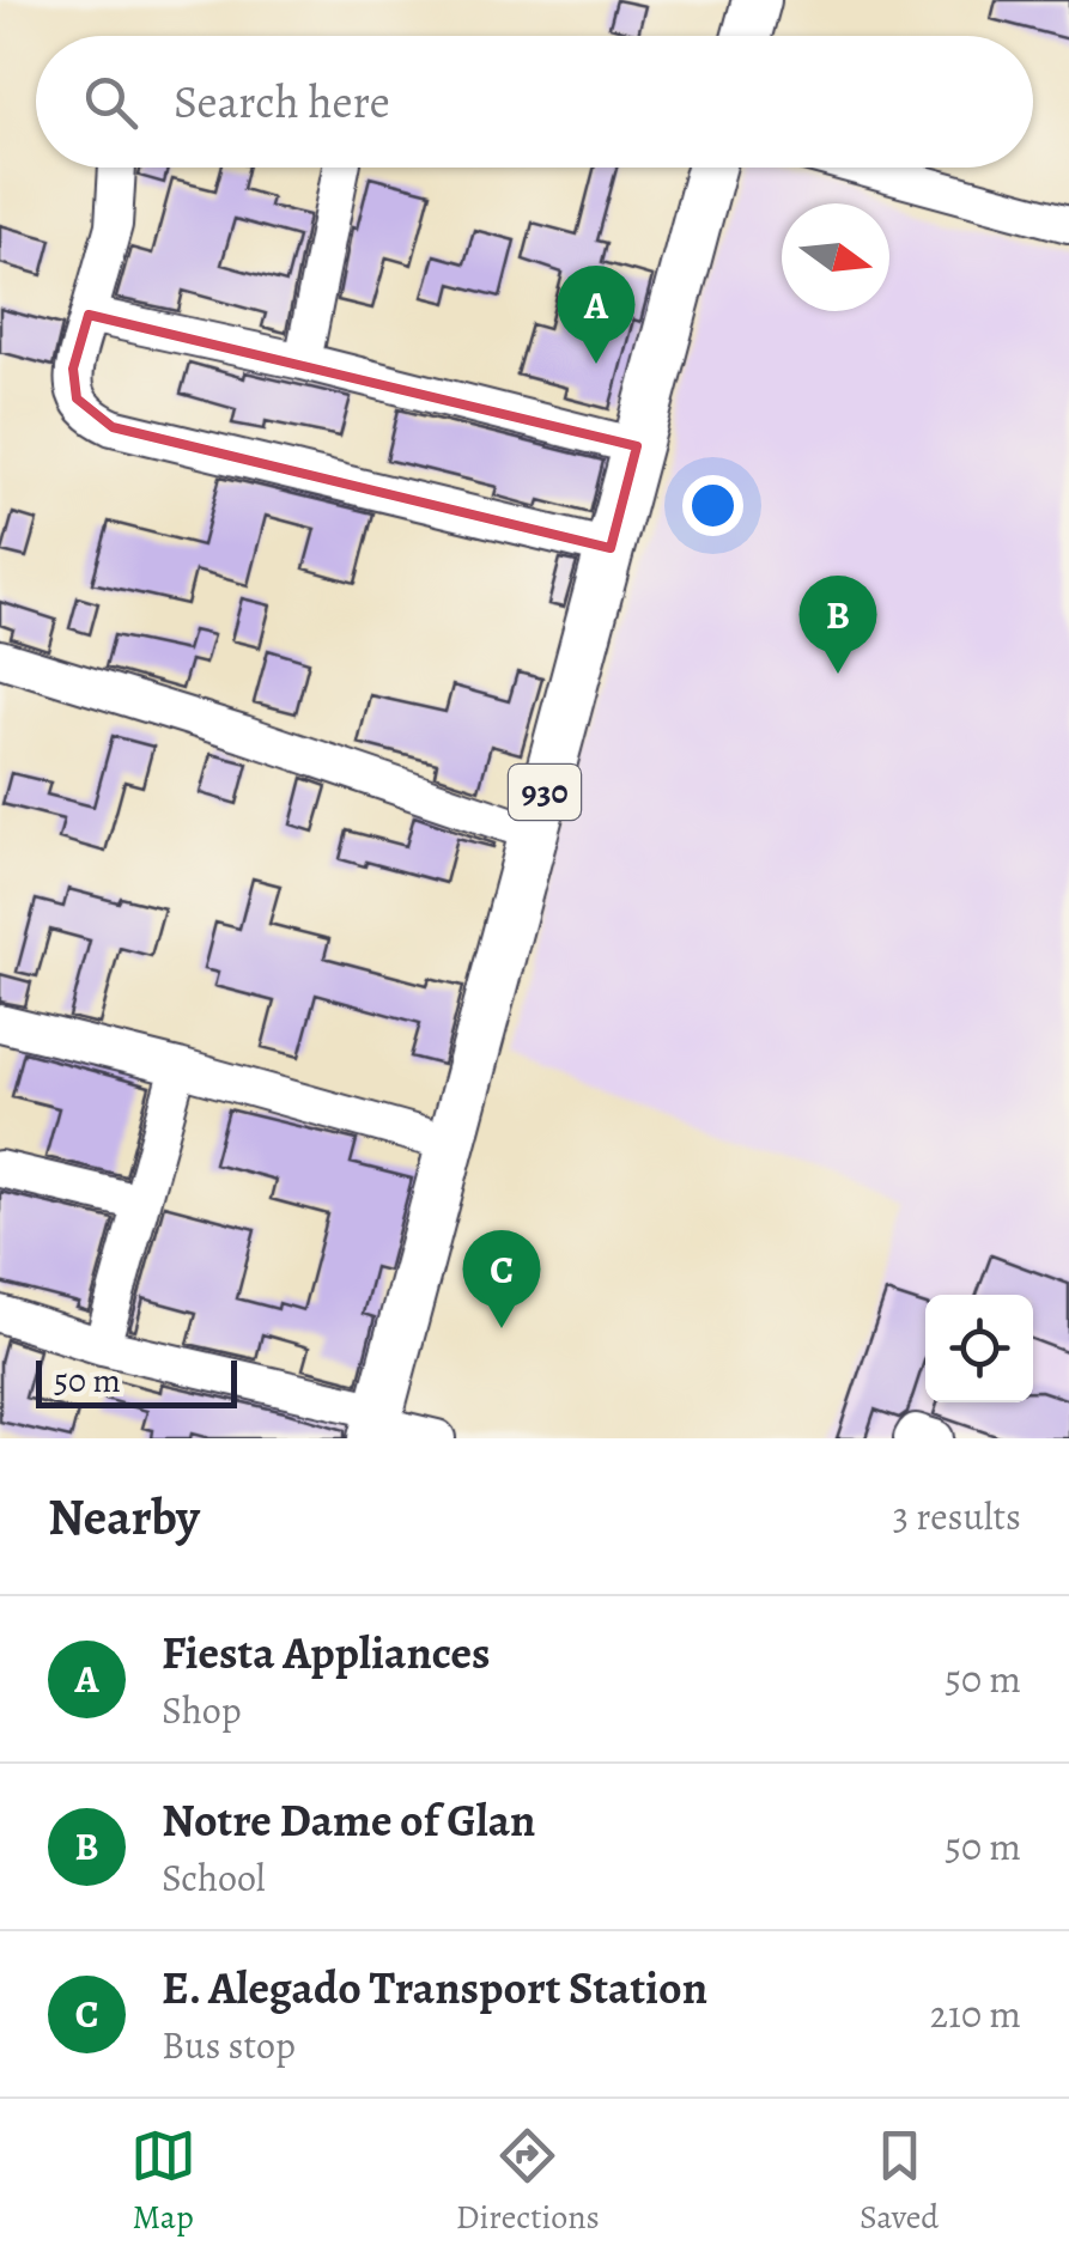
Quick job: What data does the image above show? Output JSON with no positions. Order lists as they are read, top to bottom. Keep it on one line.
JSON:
{"streets":{"main road":["930"]},"scale_bar":"50 m","north":"right","page":{"search":"Search here","pins":["A","B","C"],"scale":"50 m","heading":["Nearby","3 results"],"list":[{"mark":"A","name":"Fiesta Appliances","note":"Shop","value":"50 m"},{"mark":"B","name":"Notre Dame of Glan","note":"School","value":"50 m"},{"mark":"C","name":"E. Alegado Transport Station","note":"Bus stop","value":"210 m"}],"nav":["Map","Directions","Saved"]}}
